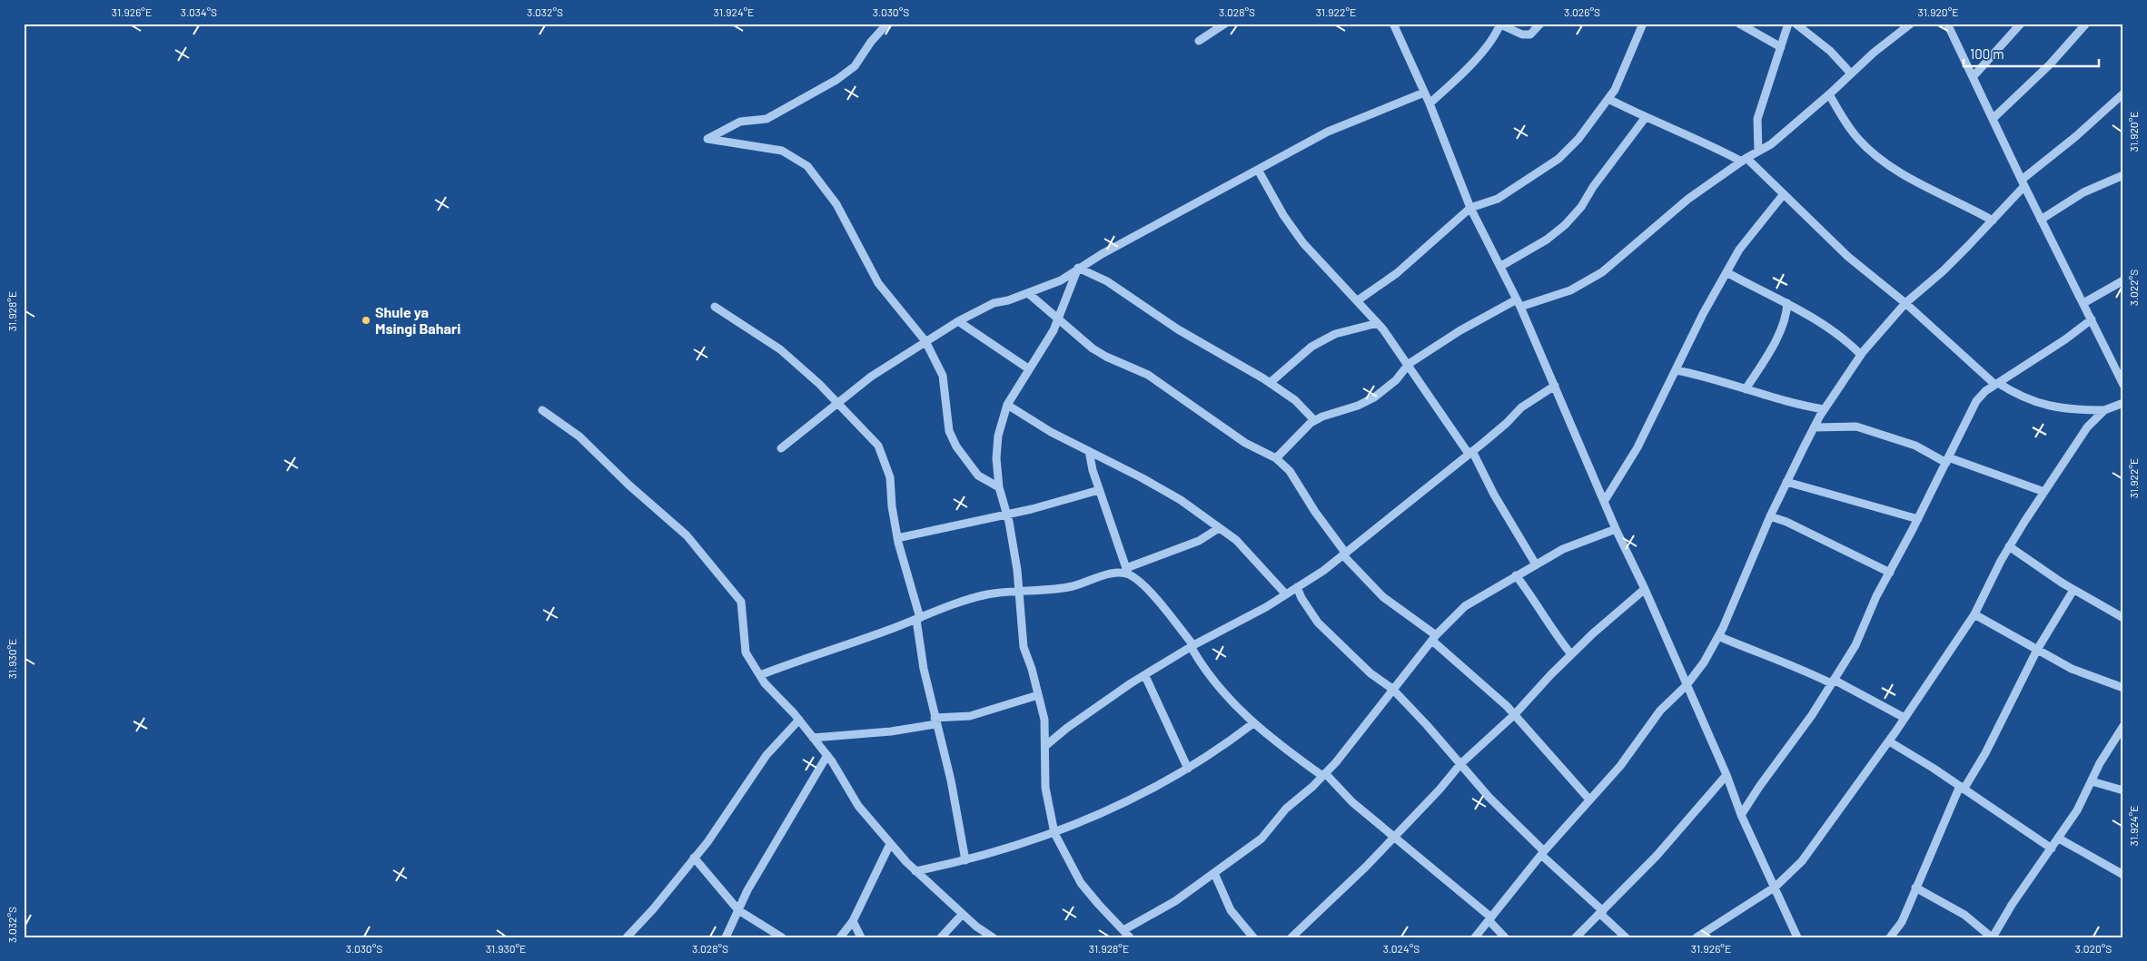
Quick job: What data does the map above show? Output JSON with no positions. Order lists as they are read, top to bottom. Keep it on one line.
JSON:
{"places":["Shule ya Msingi Bahari"],"scale_bar":"100 m","coordinates":["31.926°E","3.034°S","3.032°S","31.924°E","3.030°S","3.028°S","31.922°E","3.026°S","31.920°E","3.022°S","31.928°E","31.930°E","3.024°S","3.020°S"]}
